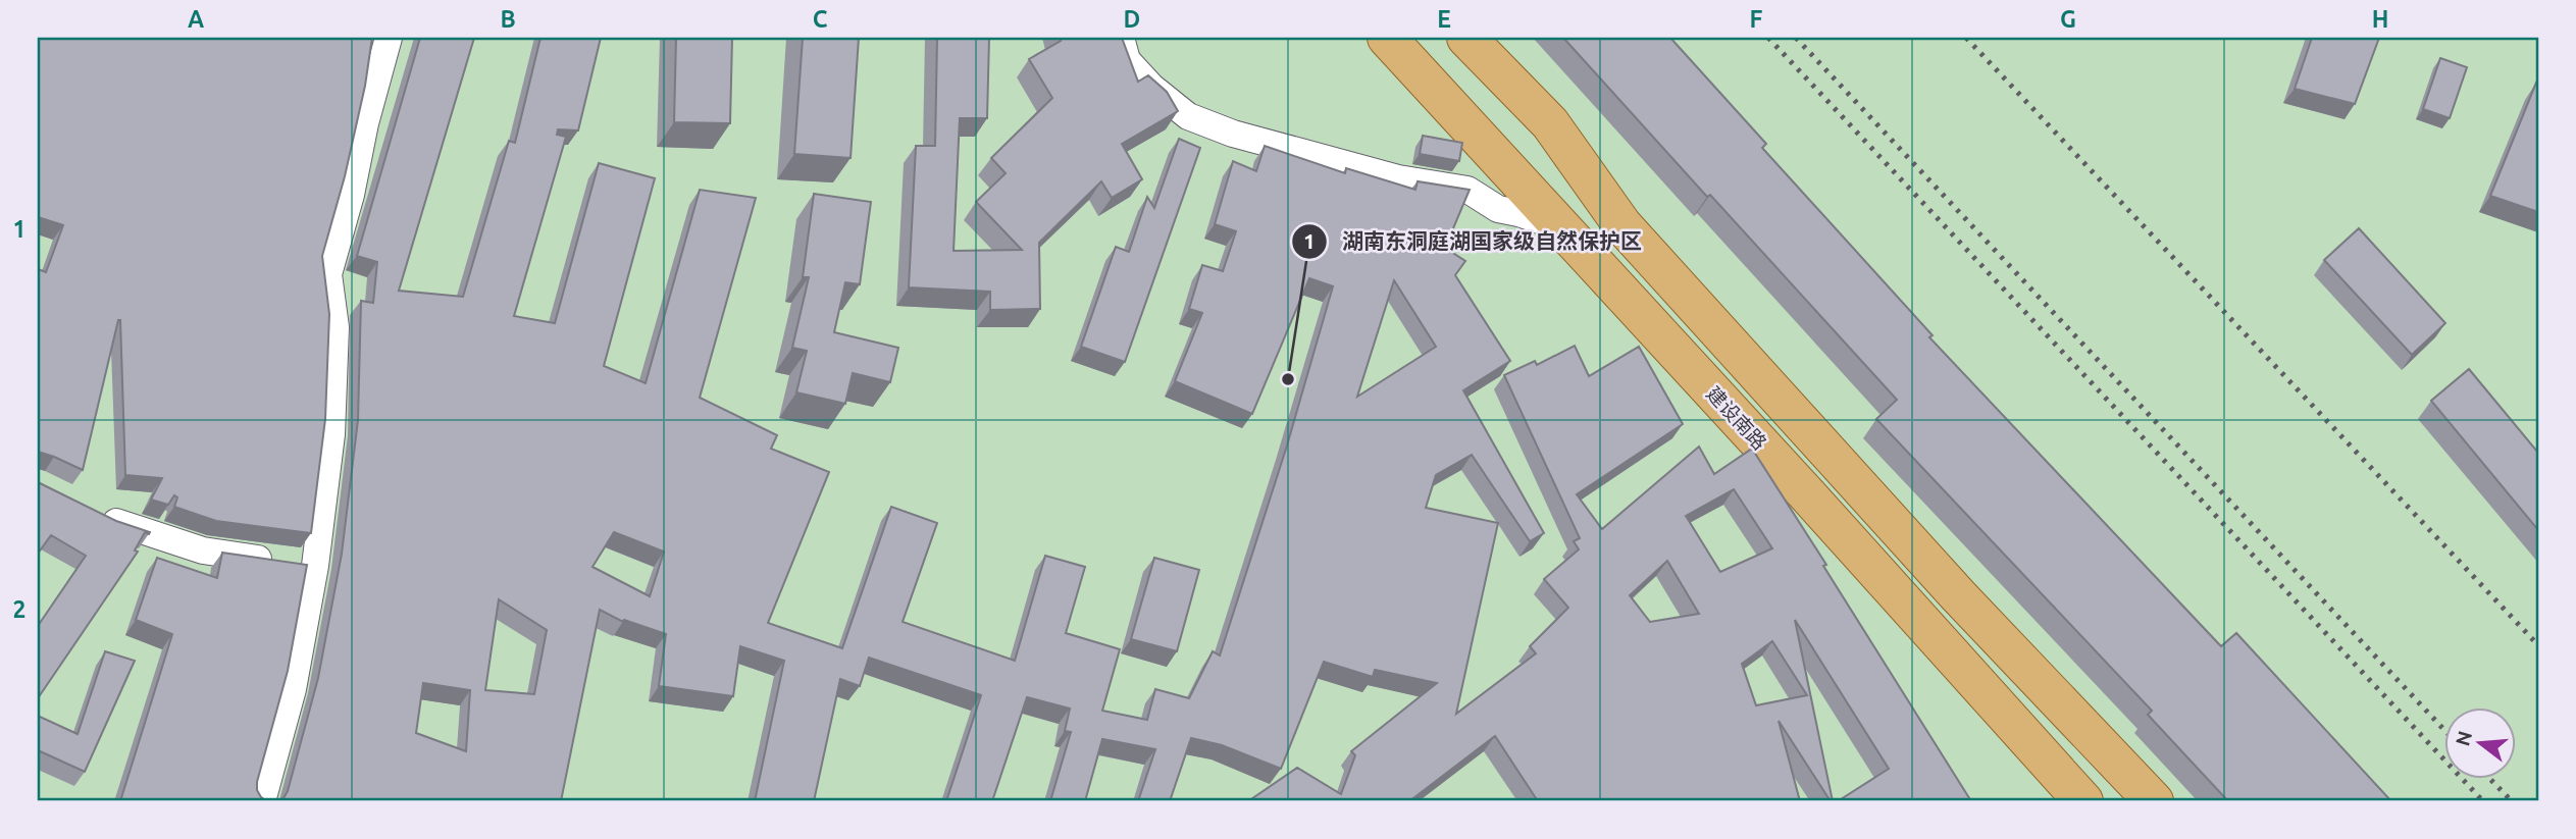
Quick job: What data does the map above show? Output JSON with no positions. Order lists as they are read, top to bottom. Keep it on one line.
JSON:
{"streets":{"main road":["建设南路"]},"places":["湖南东洞庭湖国家级自然保护区"],"north":"left","grid":{"columns":["A","B","C","D","E","F","G","H"],"rows":["1","2"]}}
